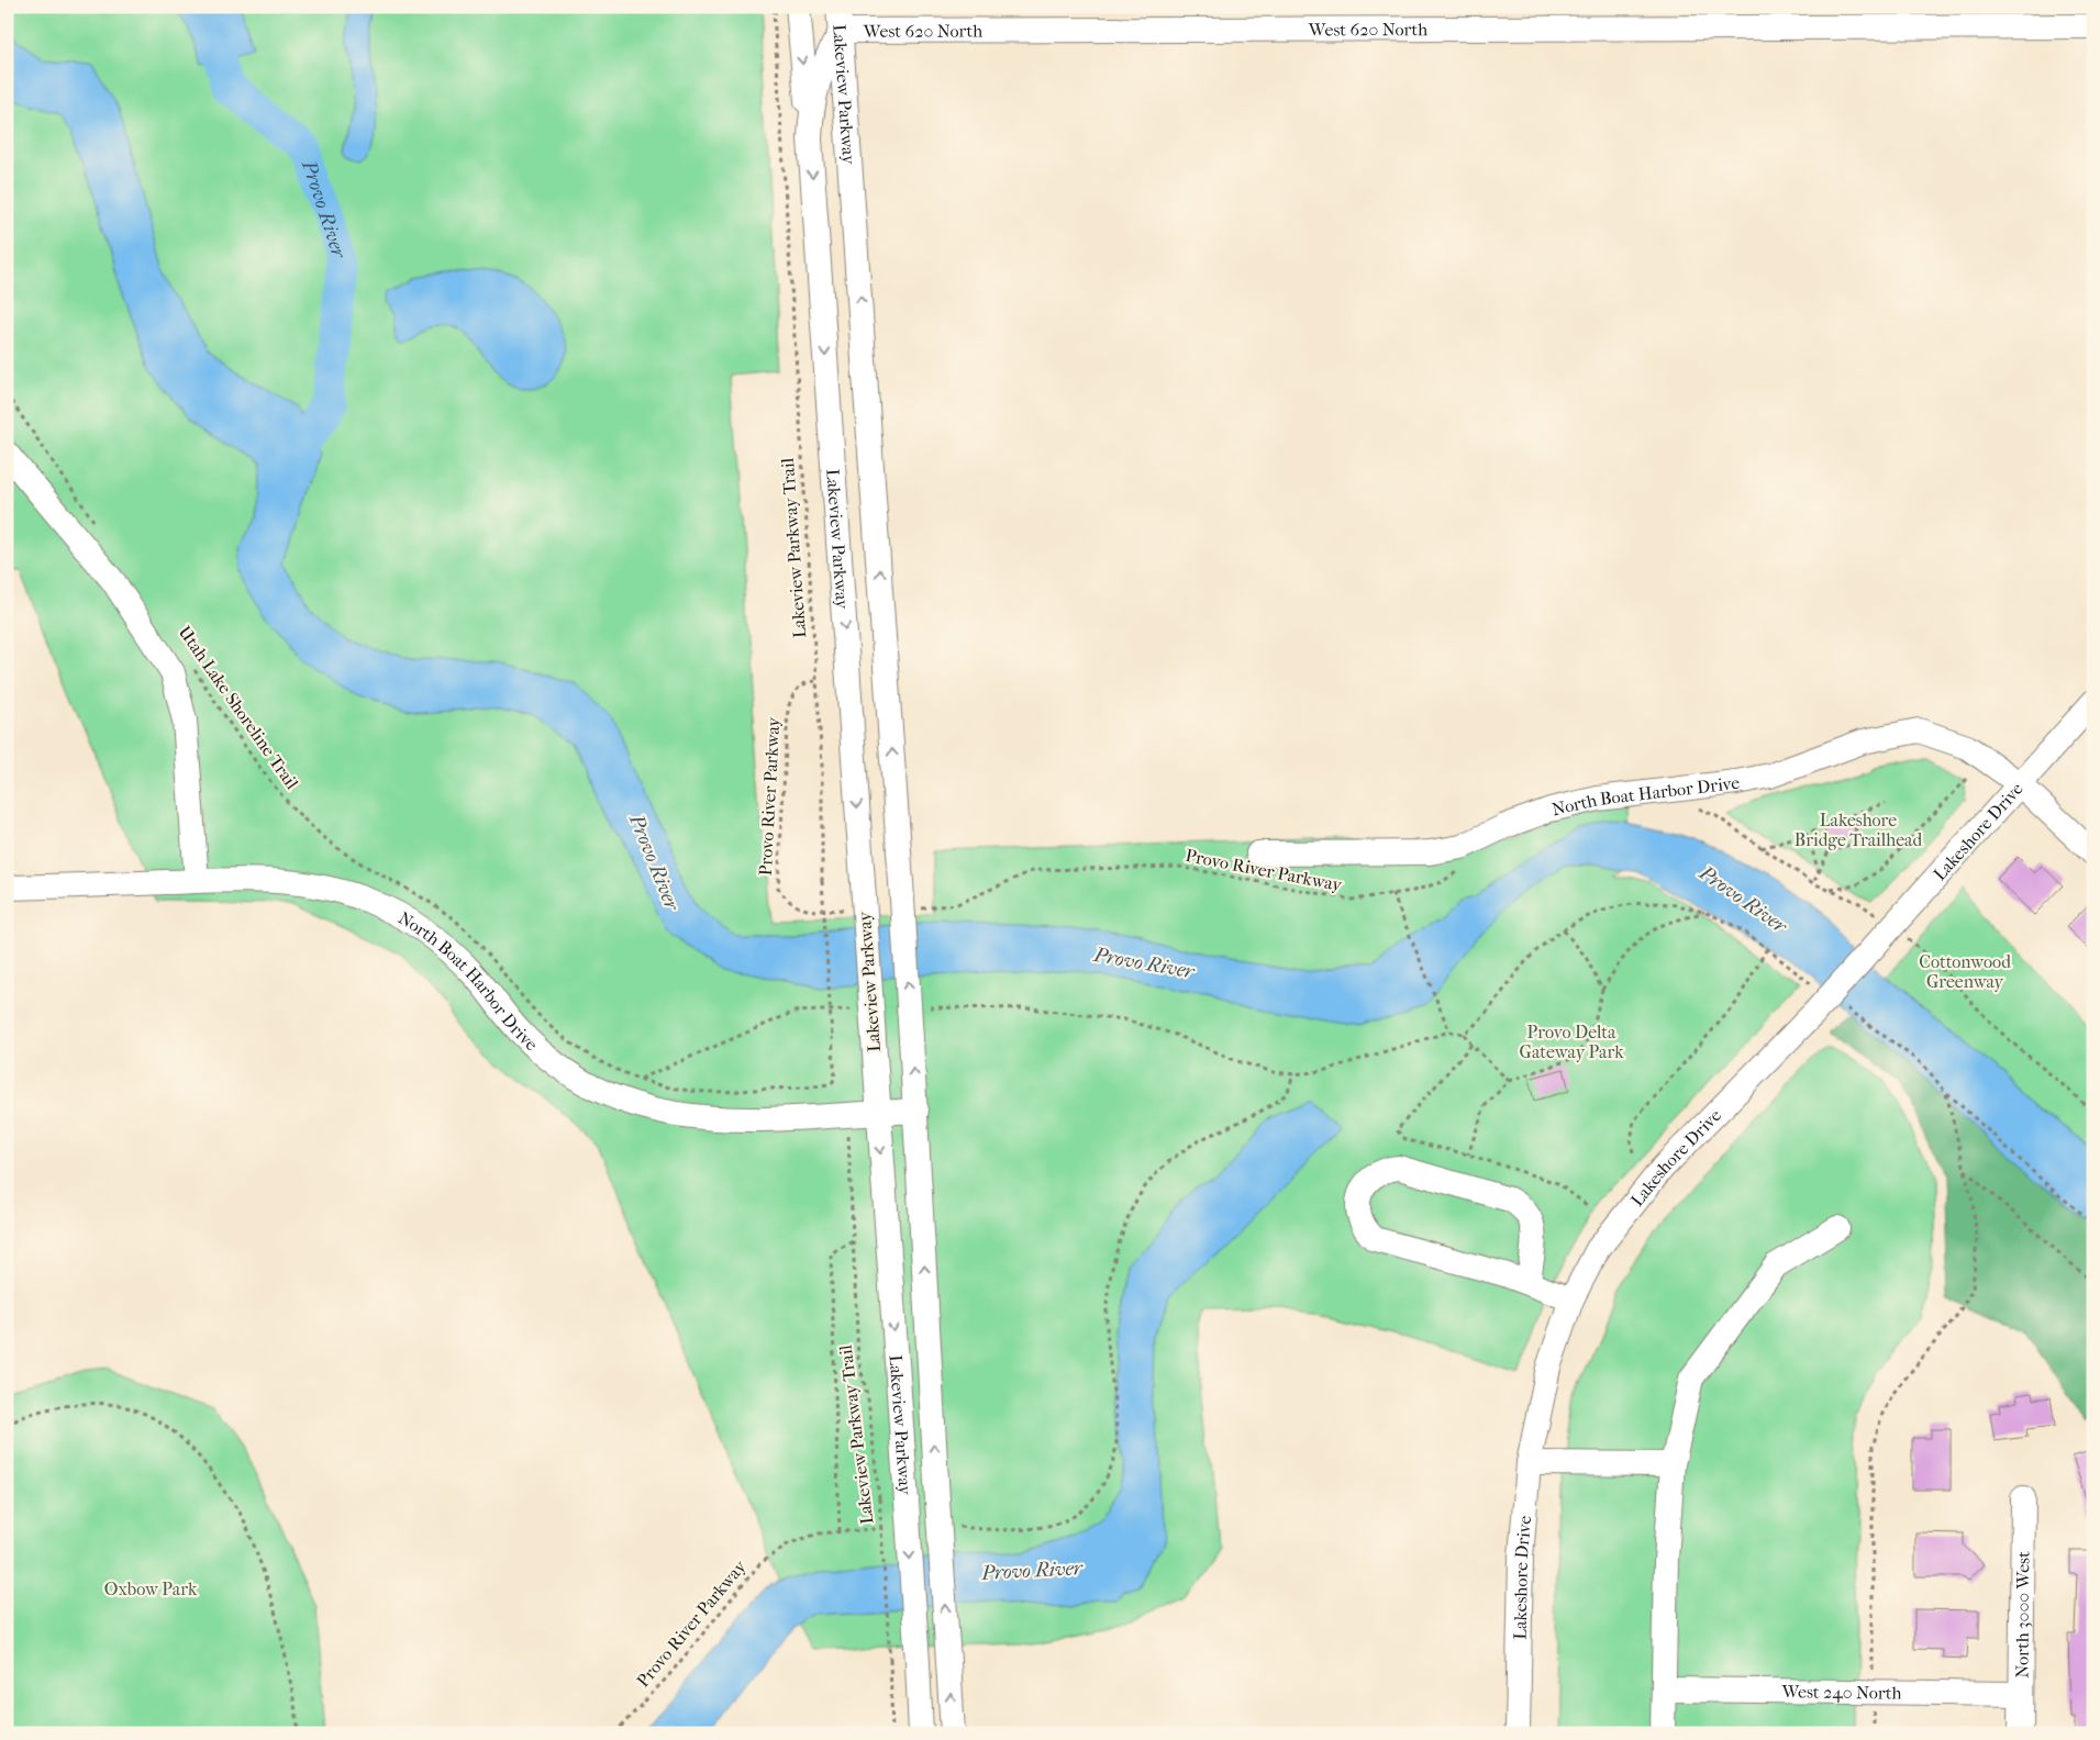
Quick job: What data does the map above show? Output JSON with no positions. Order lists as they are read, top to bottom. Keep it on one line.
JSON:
{"streets":{"street":["West 620 North","Lakeview Parkway","North Boat Harbor Drive","Lakeshore Drive","North 3000 West","West 240 North"],"path":["Lakeview Parkway Trail","Utah Lake Shoreline Trail","Provo River Parkway"]},"crossings":[["West 620 North","Lakeview Parkway"],["Lakeview Parkway","North Boat Harbor Drive"],["Lakeview Parkway Trail","Utah Lake Shoreline Trail"],["Lakeview Parkway Trail","Provo River Parkway"],["North Boat Harbor Drive","Lakeshore Drive"],["North 3000 West","West 240 North"]],"water":["Provo River"],"parks":["Lakeshore Bridge Trailhead","Cottonwood Greenway","Provo Delta Gateway Park","Oxbow Park"]}
